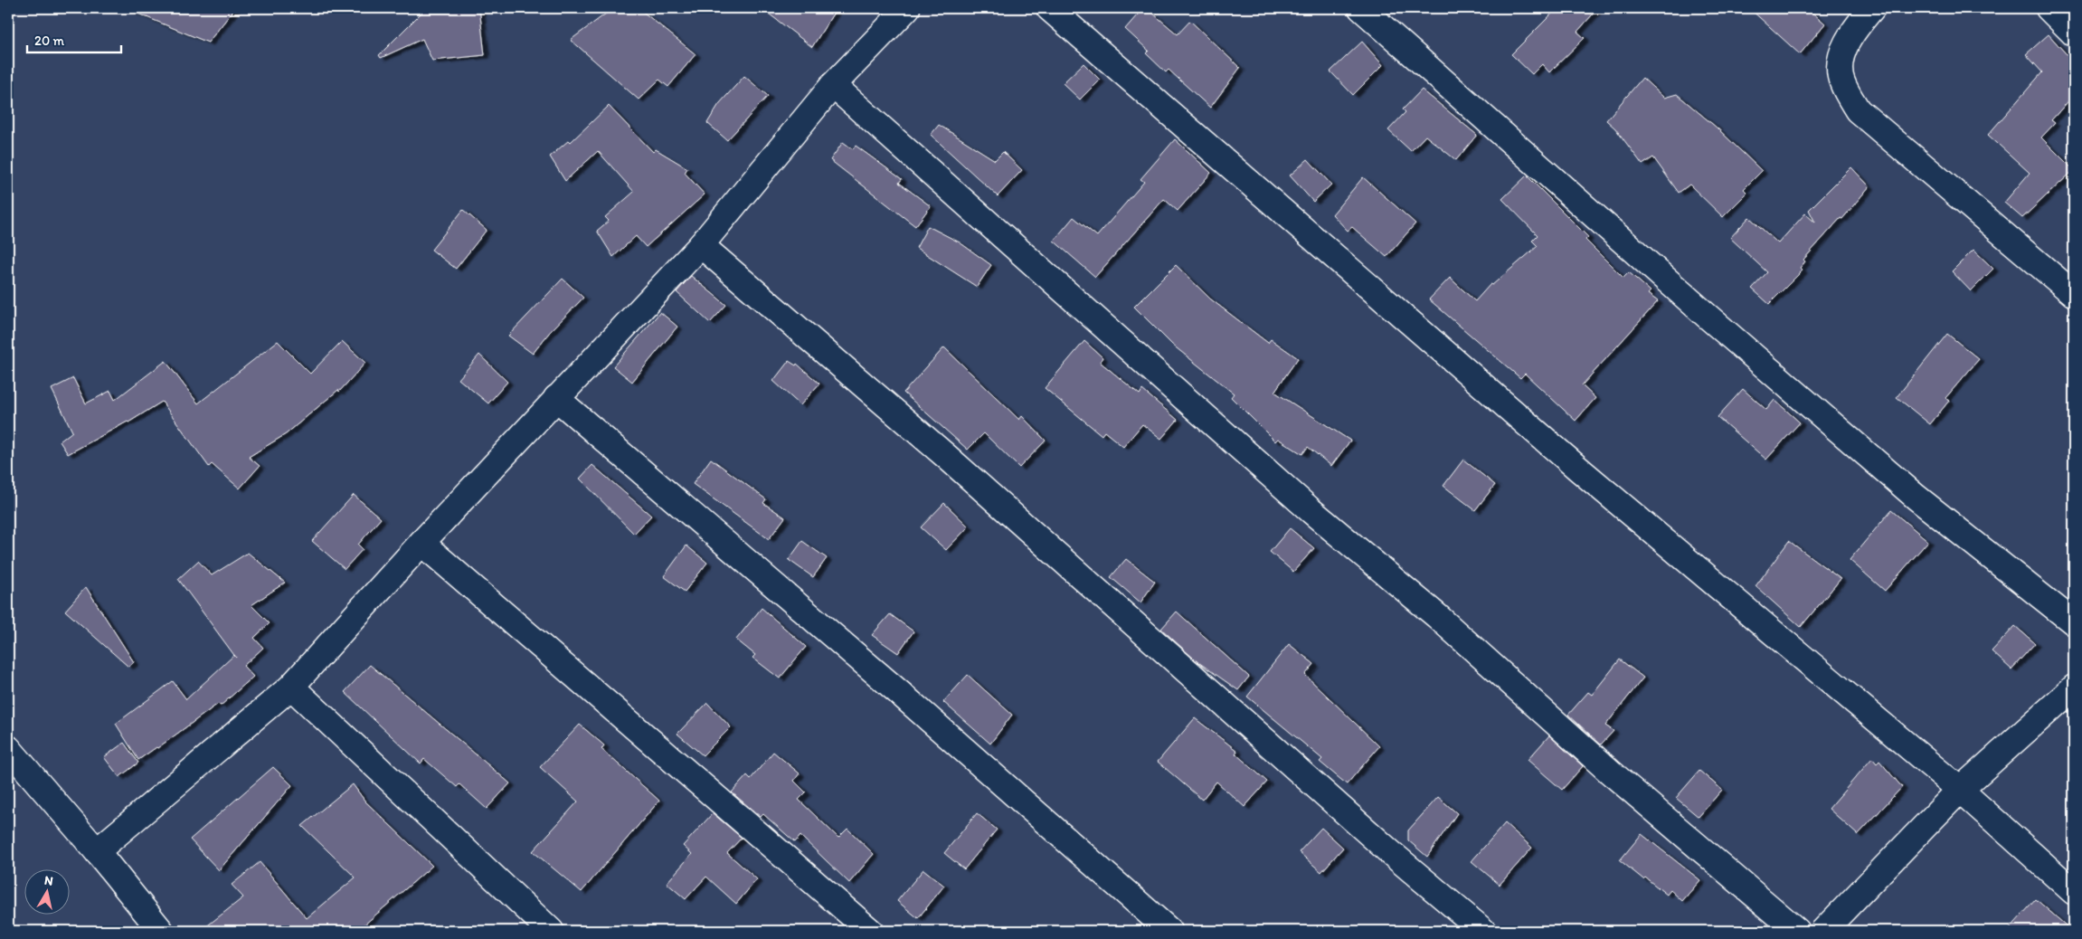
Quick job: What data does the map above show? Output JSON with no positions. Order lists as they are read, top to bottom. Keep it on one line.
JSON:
{"scale_bar":"20 m","north":"top"}
